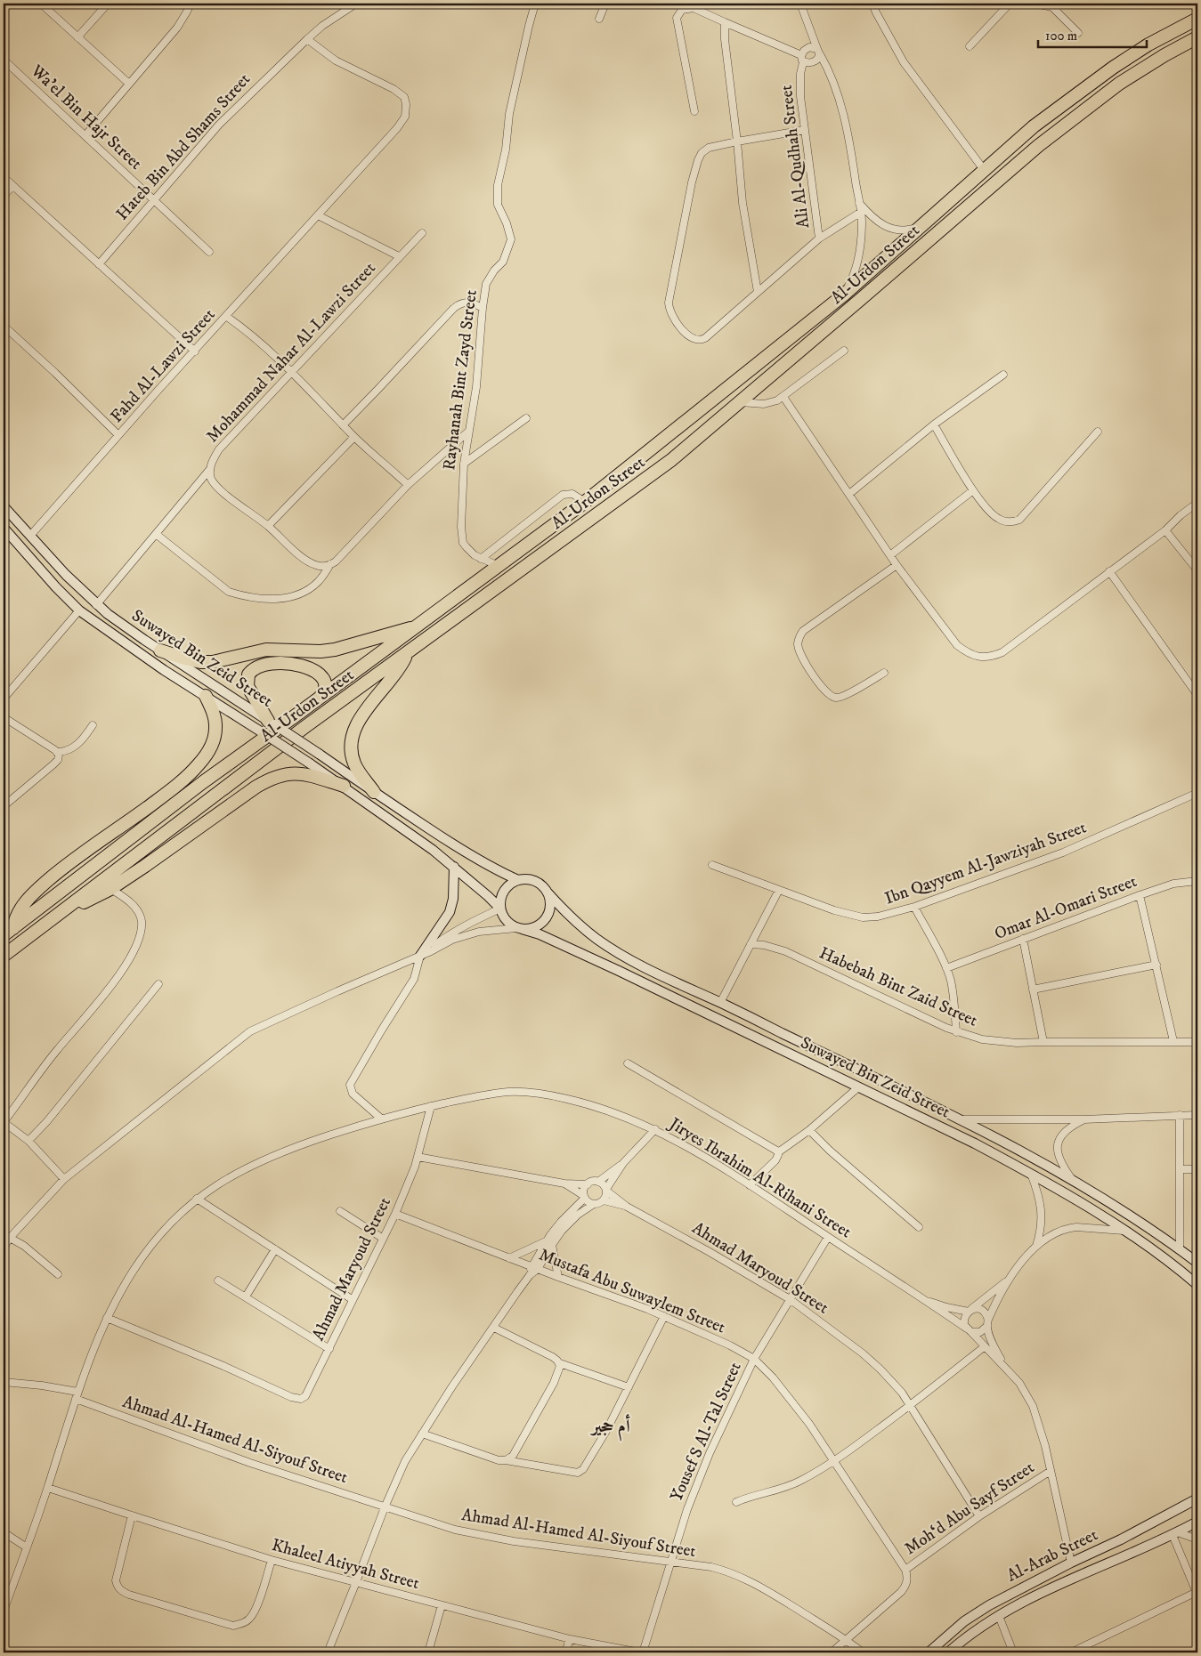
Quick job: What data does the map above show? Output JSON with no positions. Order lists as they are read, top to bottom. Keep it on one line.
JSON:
{"streets":{"highway":["Al-Urdon Street"],"main road":["Suwayed Bin Zeid Street","Al-Arab Street"],"street":["Wa'el Bin Hajr Street","Hateb Bin Abd Shams Street","Ali Al-Qudhah Street","Mohammad Nahar Al-Lawzi Street","Fahd Al-Lawzi Street","Rayhanah Bint Zayd Street","Ibn Qayyem Al-Jawziyah Street","Omar Al-Omari Street","Habebah Bint Zaid Street","Jiryes Ibrahim Al-Rihani Street","Ahmad Maryoud Street","Mustafa Abu Suwaylem Street","Yousef S Al-Tal Street","Ahmad Al-Hamed Al-Siyouf Street","Moh‘d Abu Sayf Street","Khaleel Atiyyah Street"]},"crossings":[["Wa'el Bin Hajr Street","Hateb Bin Abd Shams Street"],["Hateb Bin Abd Shams Street","Fahd Al-Lawzi Street"],["Al-Urdon Street","Rayhanah Bint Zayd Street"],["Fahd Al-Lawzi Street","Suwayed Bin Zeid Street"],["Jiryes Ibrahim Al-Rihani Street","Ahmad Maryoud Street"],["Jiryes Ibrahim Al-Rihani Street","Yousef S Al-Tal Street"],["Jiryes Ibrahim Al-Rihani Street","Ahmad Al-Hamed Al-Siyouf Street"],["Jiryes Ibrahim Al-Rihani Street","Moh‘d Abu Sayf Street"],["Jiryes Ibrahim Al-Rihani Street","Al-Arab Street"],["Jiryes Ibrahim Al-Rihani Street","Khaleel Atiyyah Street"],["Ahmad Maryoud Street","Mustafa Abu Suwaylem Street"],["Ahmad Maryoud Street","Yousef S Al-Tal Street"],["Ahmad Maryoud Street","Moh‘d Abu Sayf Street"],["Mustafa Abu Suwaylem Street","Yousef S Al-Tal Street"],["Mustafa Abu Suwaylem Street","Moh‘d Abu Sayf Street"],["Yousef S Al-Tal Street","Ahmad Al-Hamed Al-Siyouf Street"],["Yousef S Al-Tal Street","Khaleel Atiyyah Street"]],"districts":["أم حجير"],"scale_bar":"100 m"}
